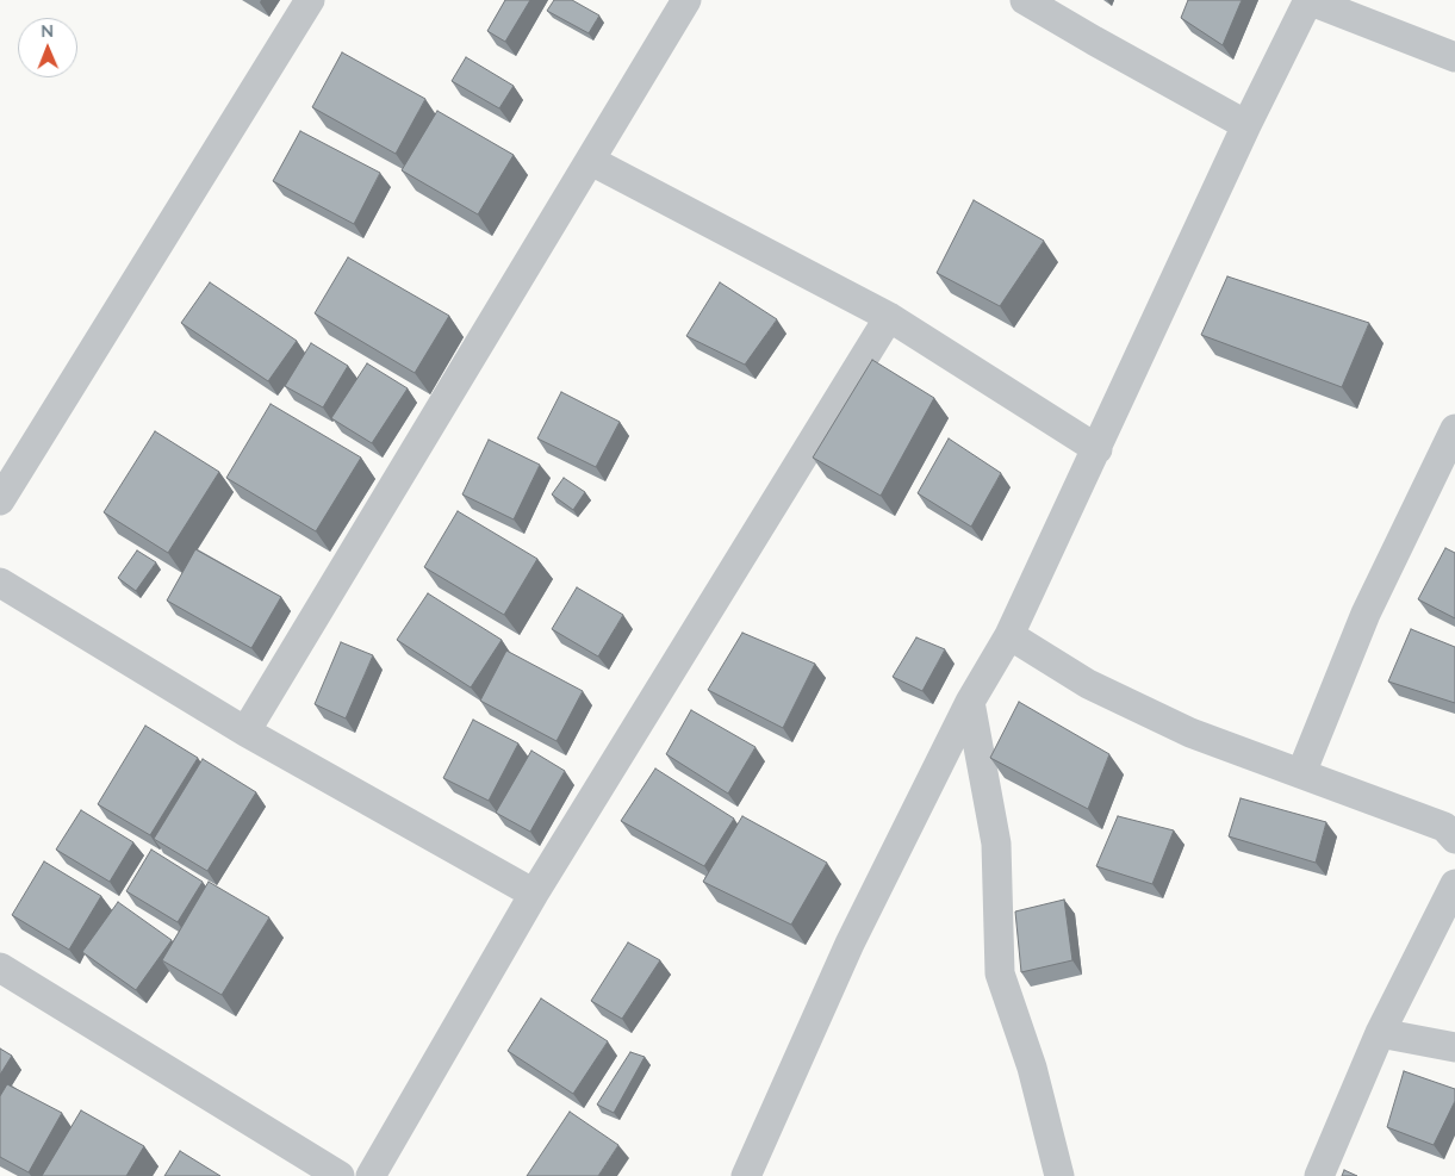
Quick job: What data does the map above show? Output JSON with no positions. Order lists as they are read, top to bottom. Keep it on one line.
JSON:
{"north":"top"}
